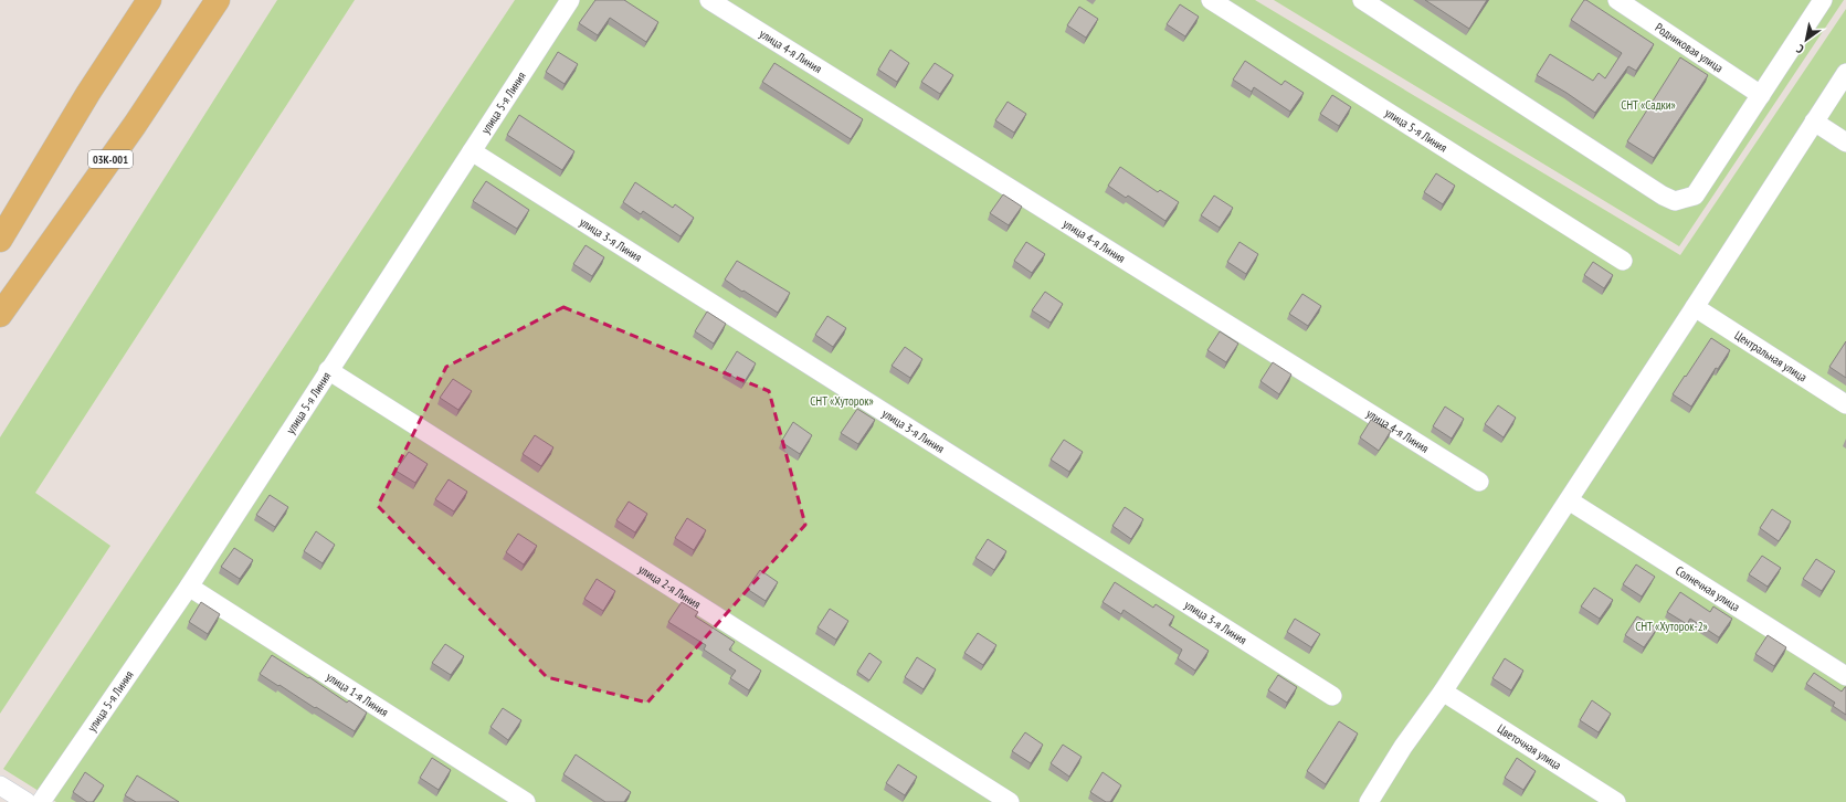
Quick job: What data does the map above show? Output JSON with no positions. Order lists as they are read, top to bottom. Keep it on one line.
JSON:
{"streets":{"main road":["03К-001"],"street":["Родниковая улица","улица 4-я Линия","улица 5-я Линия","улица 3-я Линия","Центральная улица","улица 2-я Линия","Солнечная улица","улица 1-я Линия","Цветочная улица"]},"crossings":[["улица 5-я Линия","улица 3-я Линия"],["улица 5-я Линия","улица 2-я Линия"],["улица 5-я Линия","улица 1-я Линия"]],"parks":["СНТ «Садки»","СНТ «Хуторок»","СНТ «Хуторок-2»"],"north":"bottom left"}
